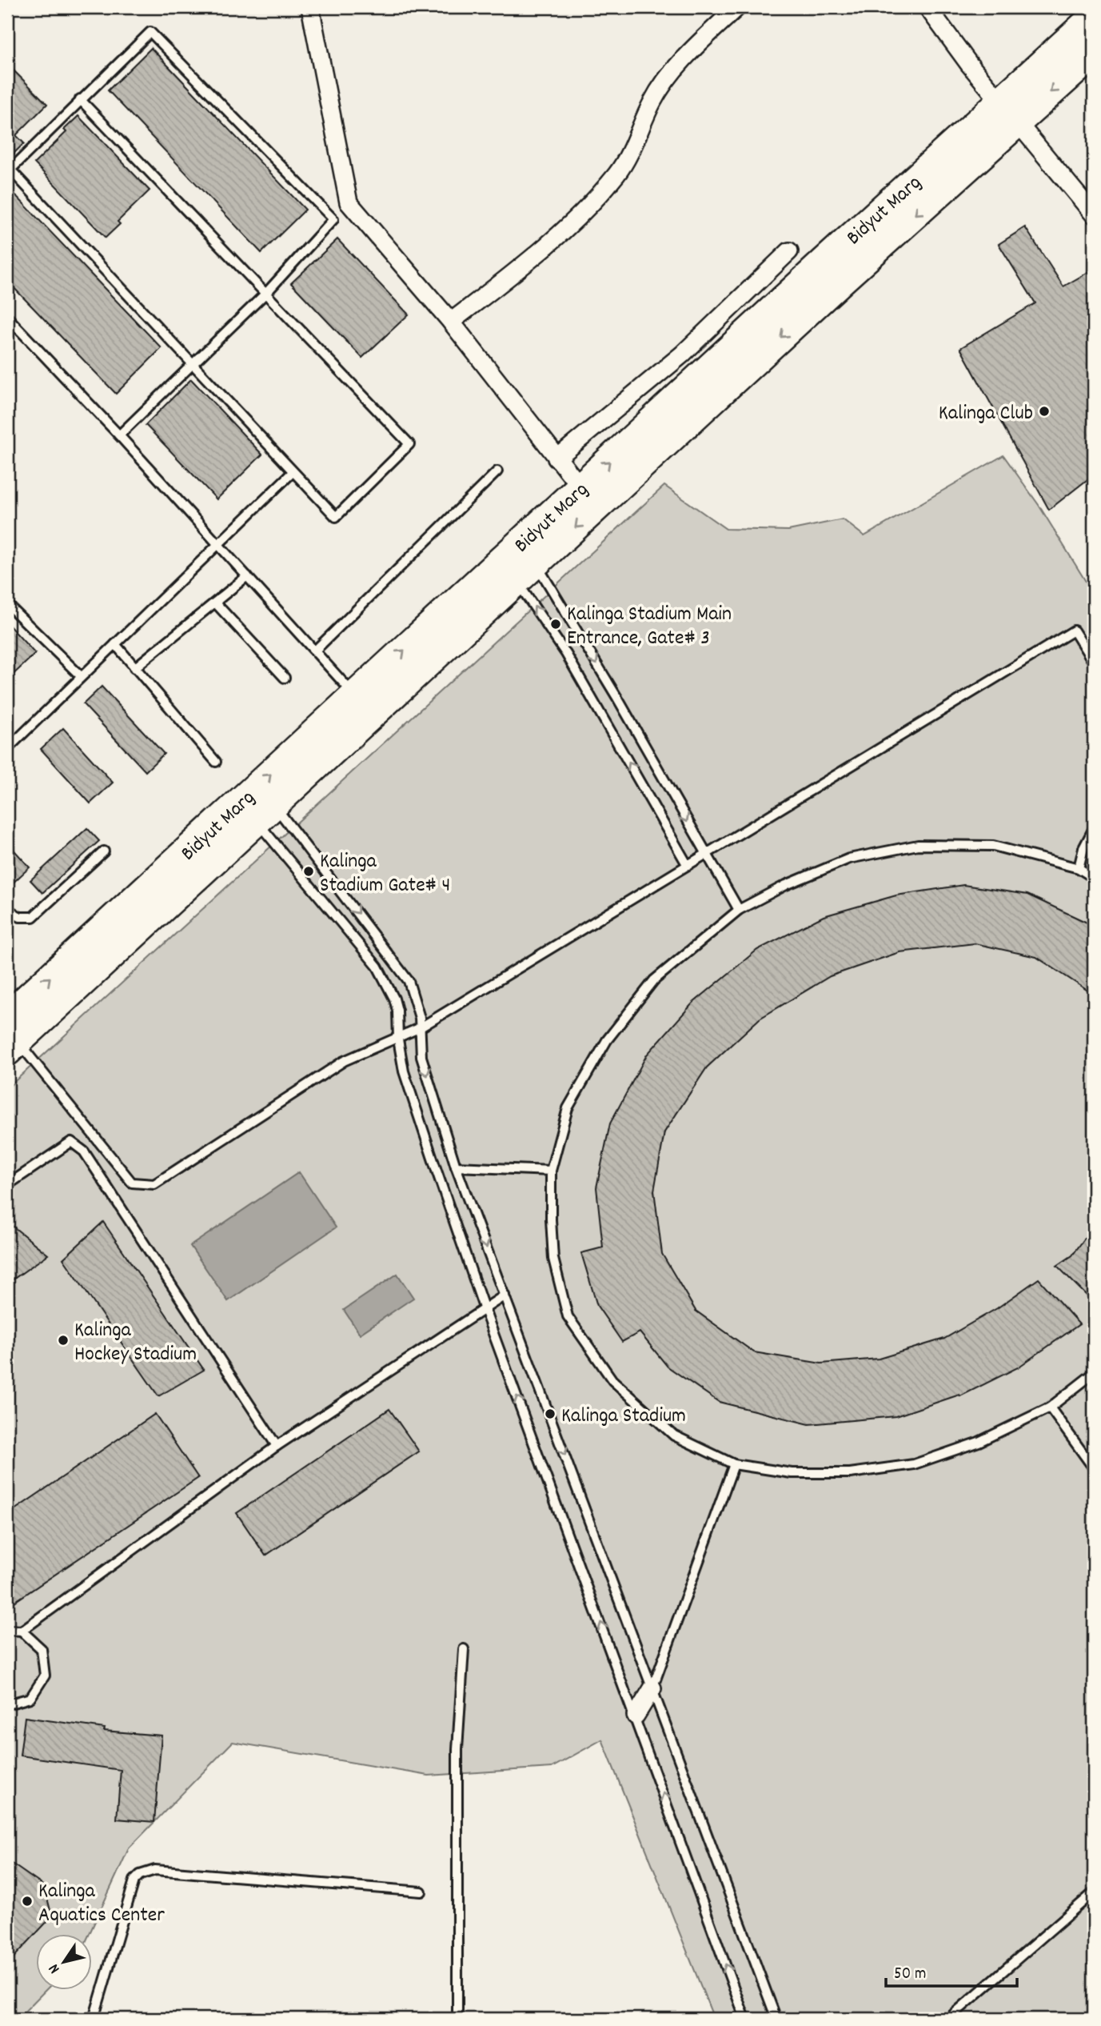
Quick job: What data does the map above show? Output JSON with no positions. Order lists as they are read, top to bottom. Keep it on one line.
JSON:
{"streets":{"main road":["Bidyut Marg"]},"places":["Kalinga Club","Kalinga Stadium Main Entrance, Gate# 3","Kalinga Stadium Gate# 4","Kalinga Hockey Stadium","Kalinga Stadium","Kalinga Aquatics Center"],"scale_bar":"50 m","north":"bottom left"}
